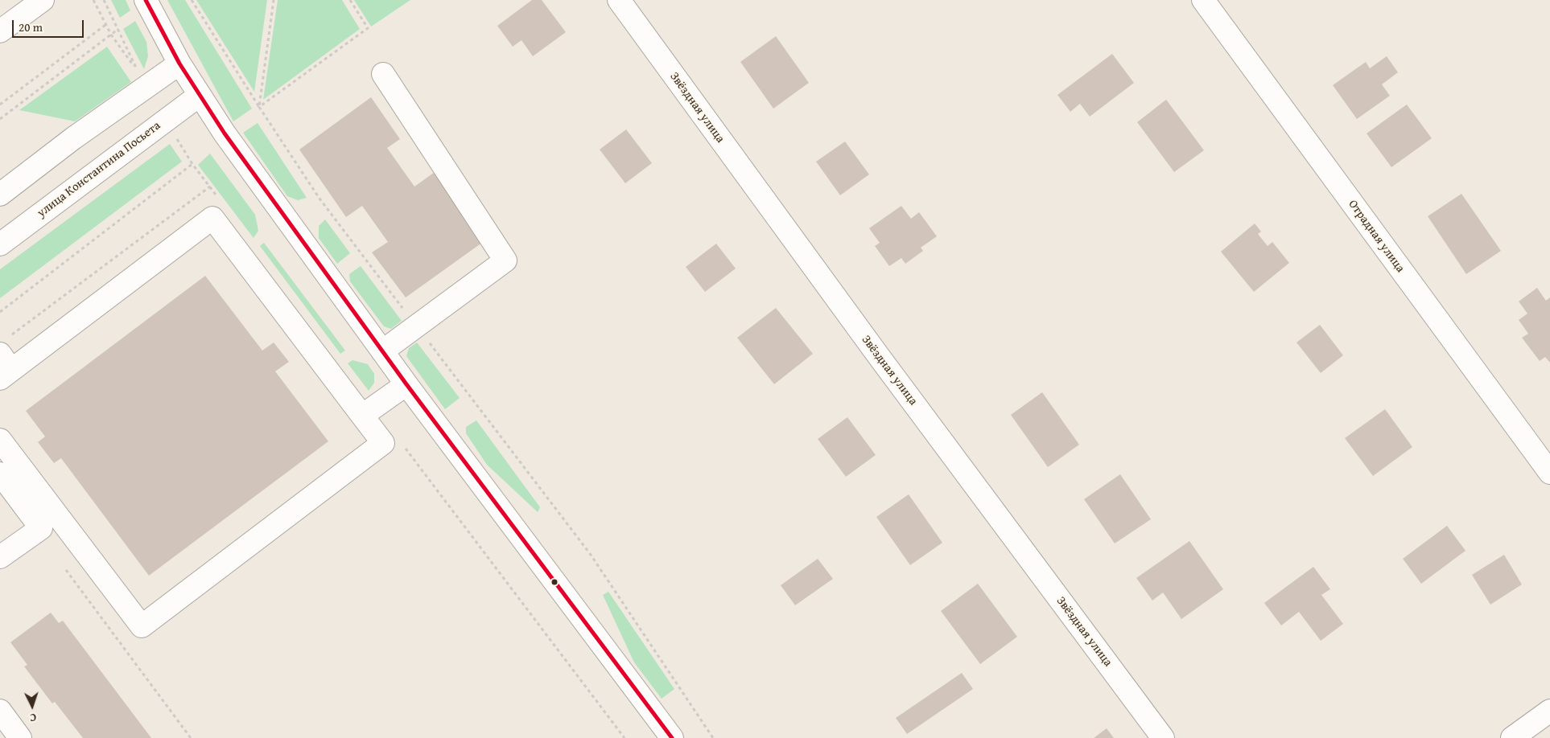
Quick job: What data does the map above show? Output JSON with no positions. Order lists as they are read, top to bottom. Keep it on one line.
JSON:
{"streets":{"street":["Звёздная улица","улица Константина Посьета","Отрадная улица"]},"scale_bar":"20 m","north":"bottom"}
